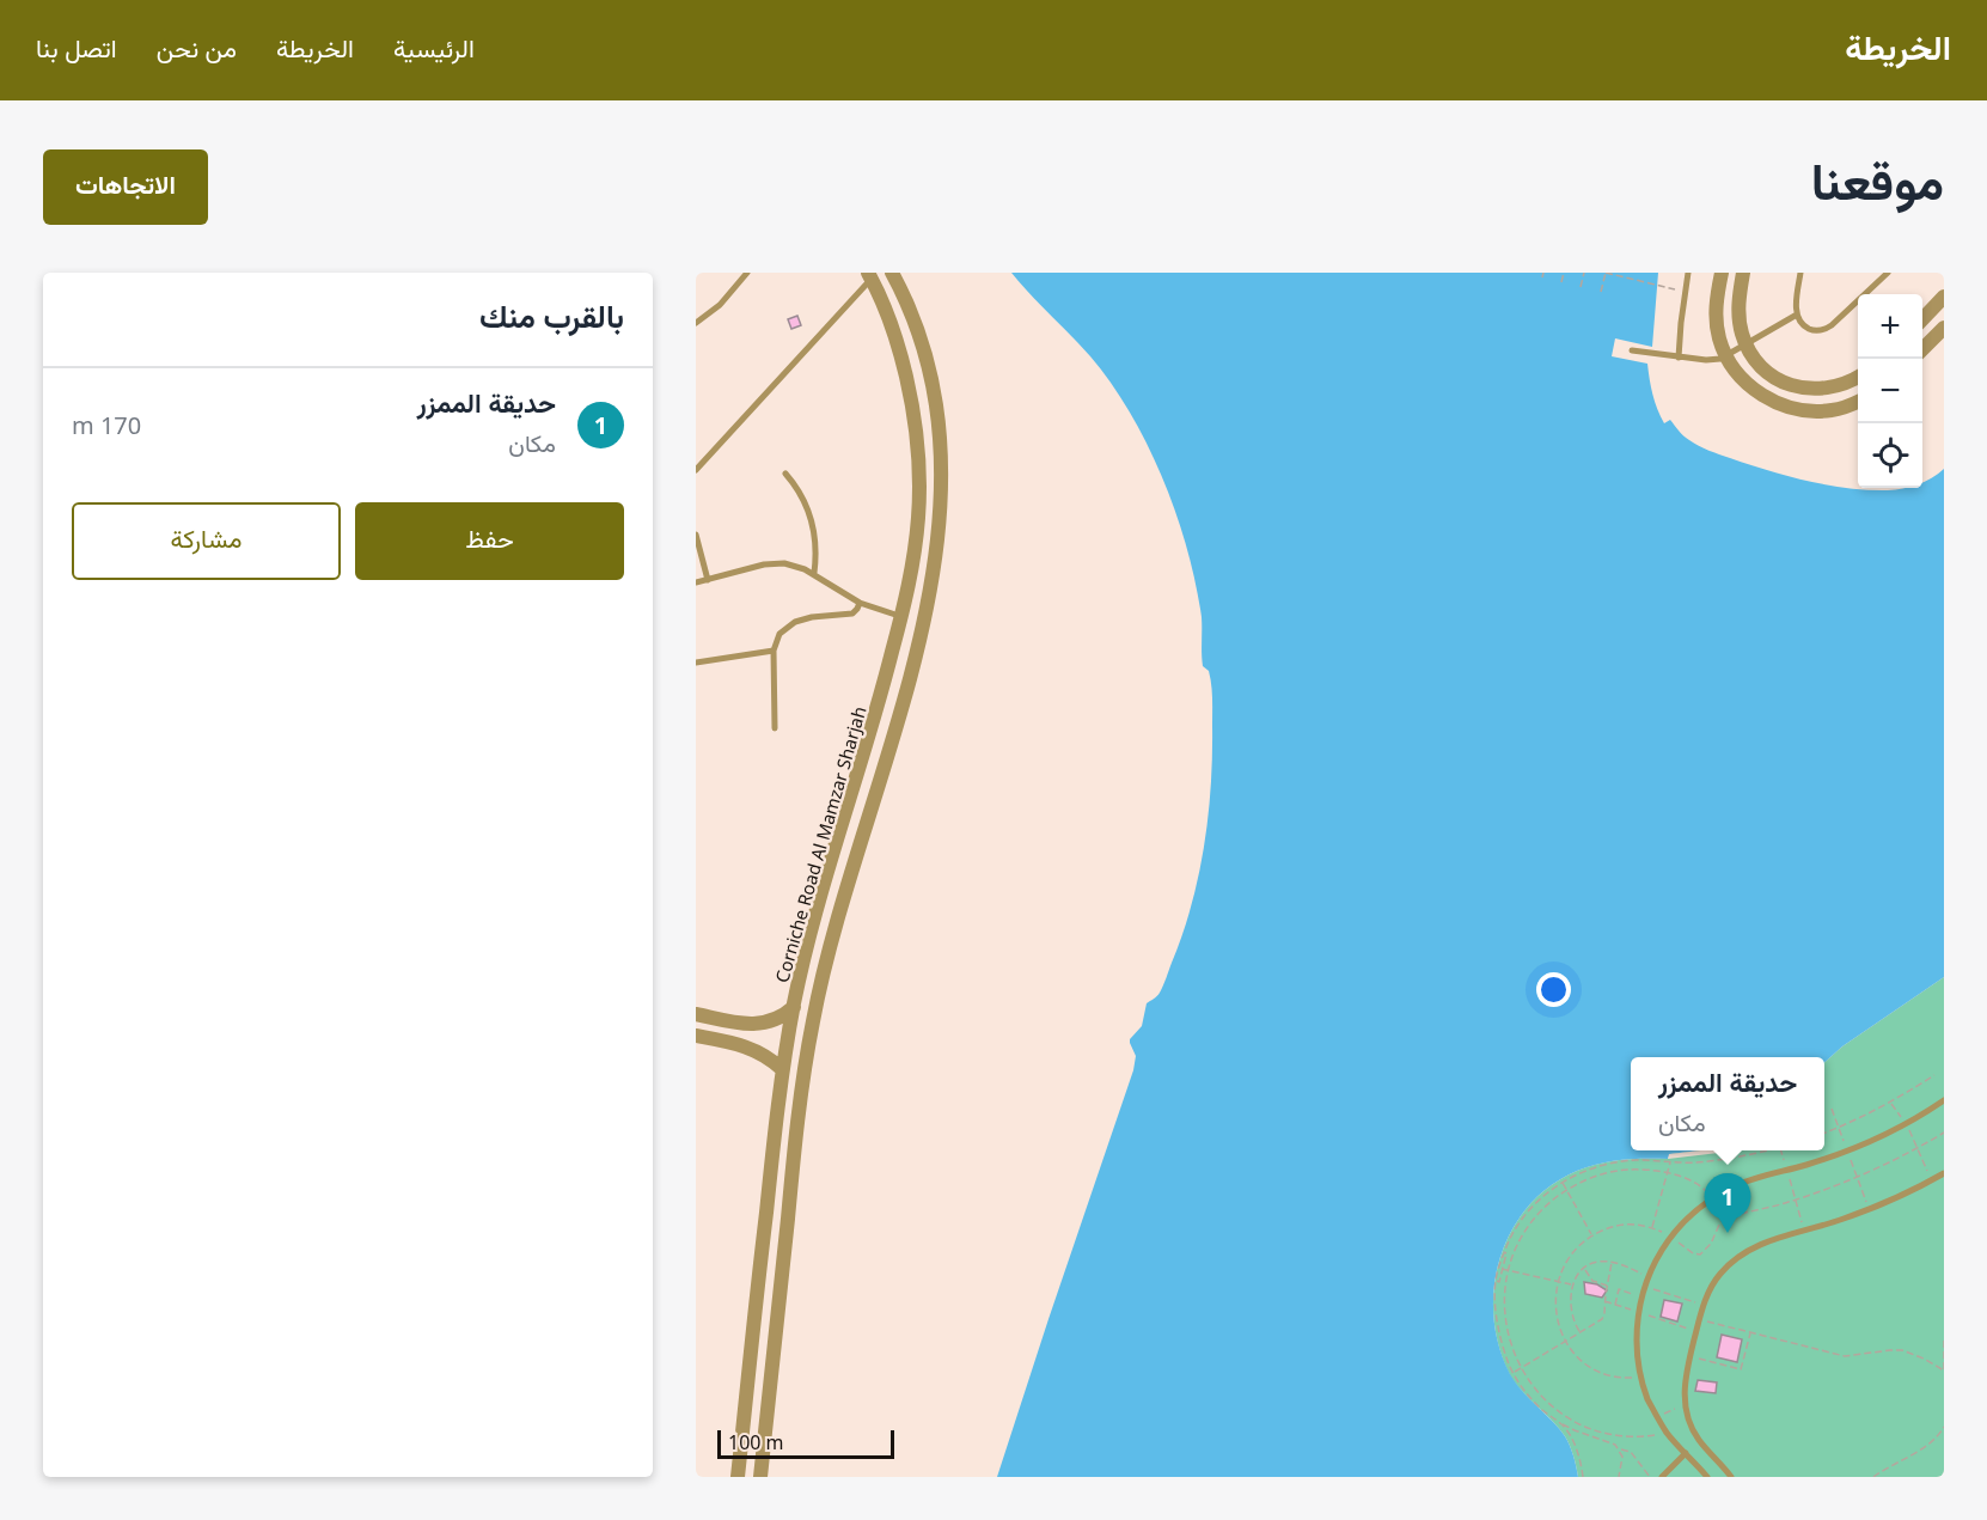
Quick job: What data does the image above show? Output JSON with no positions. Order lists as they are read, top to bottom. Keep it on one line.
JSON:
{"streets":{"street":["Corniche Road Al Mamzar Sharjah"]},"scale_bar":"100 m","page":{"header":"الخريطة","nav":["الرئيسية","الخريطة","من نحن","اتصل بنا"],"title":"موقعنا","buttons":["الاتجاهات",["حفظ","مشاركة"]],"heading":"بالقرب منك","map_buttons":["+","−"],"list":[{"mark":"1","name":"حديقة الممزر","note":"مكان","value":"170 m"}],"popup":["حديقة الممزر","مكان"],"pins":"1","scale":"100 m"}}
